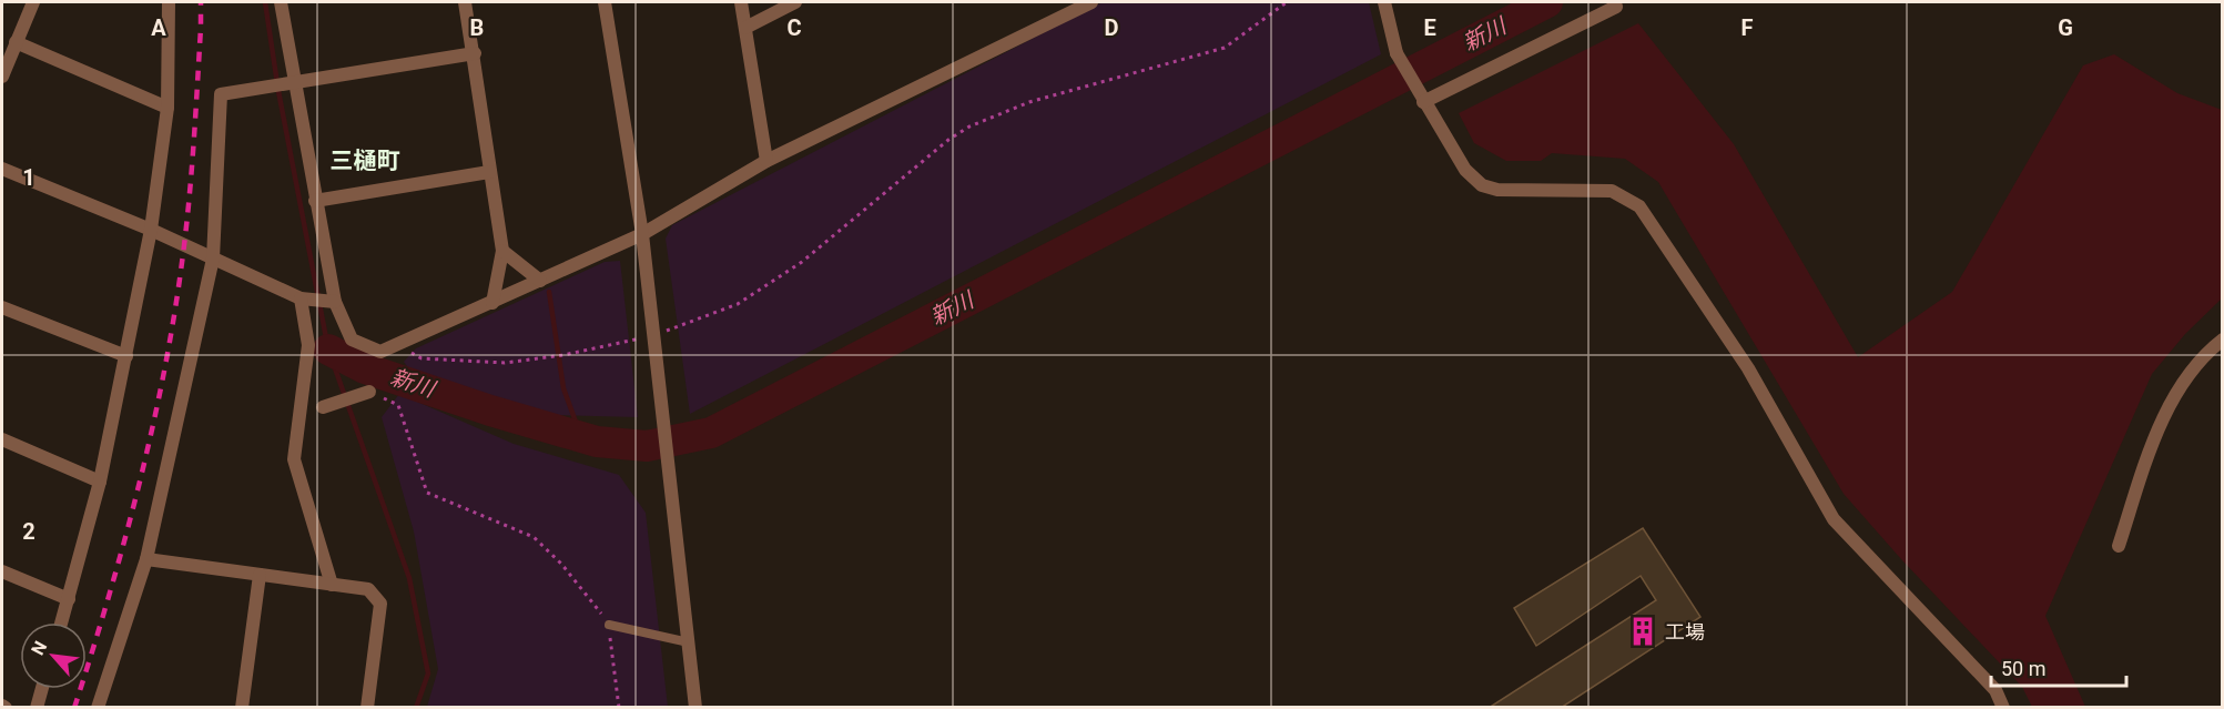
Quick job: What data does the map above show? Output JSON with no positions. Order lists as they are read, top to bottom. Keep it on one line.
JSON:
{"districts":["三樋町"],"water":["新川"],"places":{"building":["工場"]},"scale_bar":"50 m","north":"top left","grid":{"columns":["A","B","C","D","E","F","G"],"rows":["1","2"]}}
